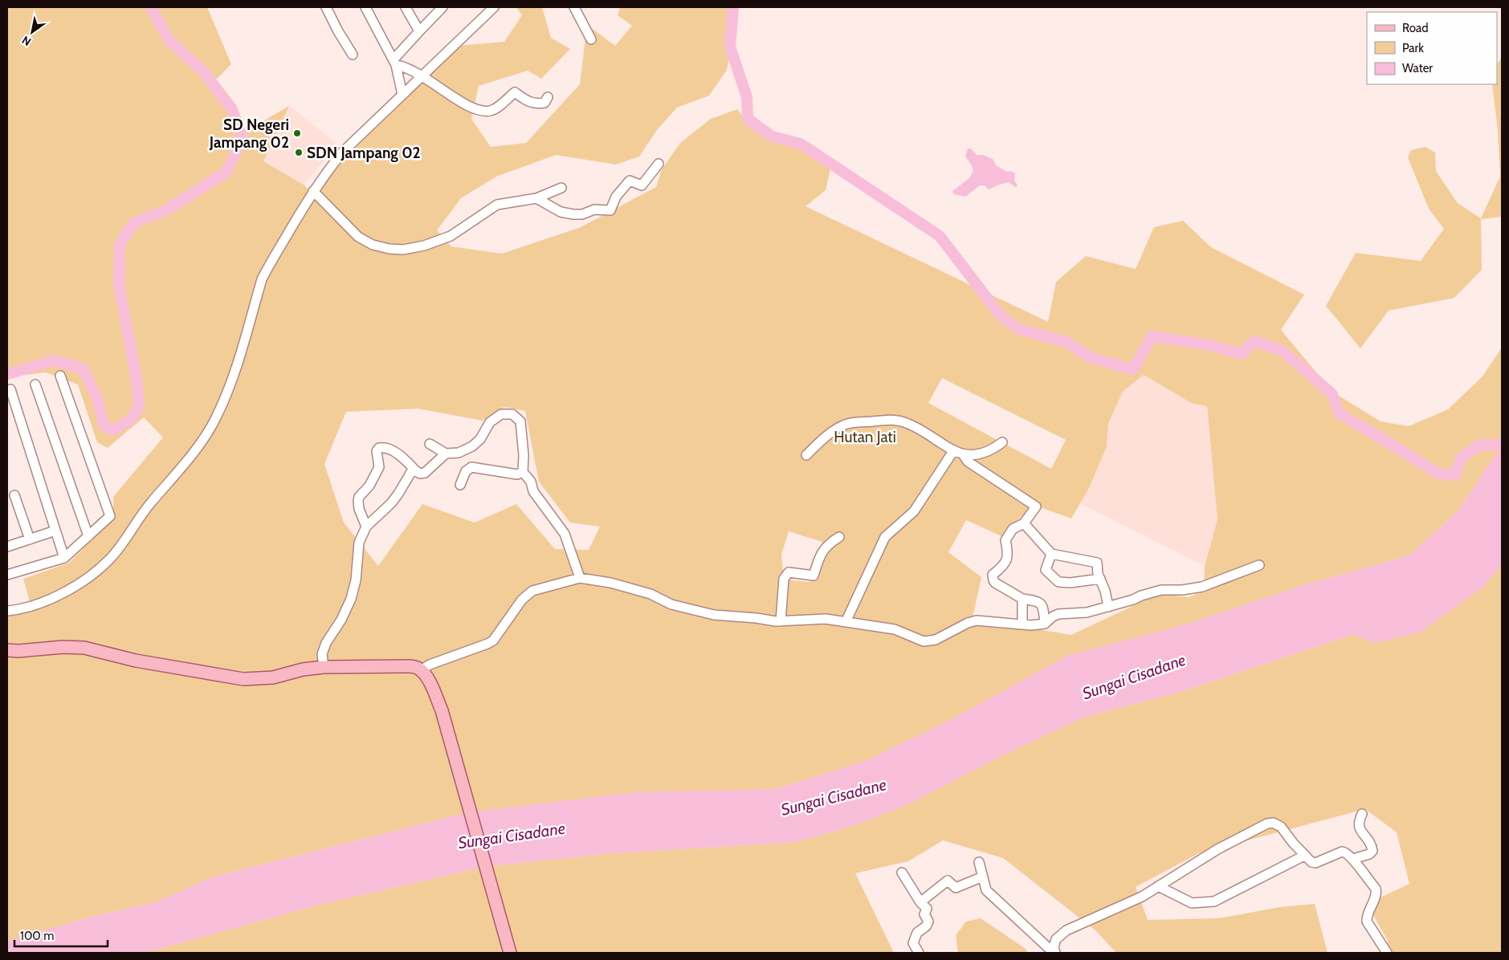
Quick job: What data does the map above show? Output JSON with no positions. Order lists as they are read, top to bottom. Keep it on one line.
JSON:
{"water":["Sungai Cisadane"],"parks":["Hutan Jati"],"places":["SD Negeri Jampang 02","SDN Jampang 02"],"legend":["Road","Park","Water"],"scale_bar":"100 m","north":"bottom left"}
